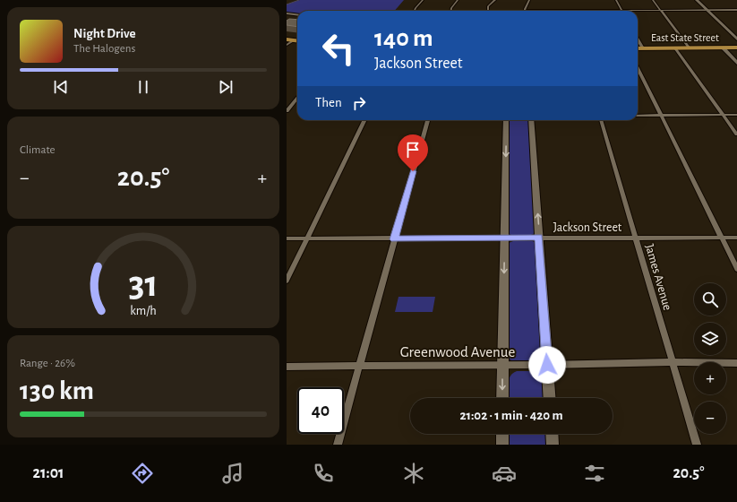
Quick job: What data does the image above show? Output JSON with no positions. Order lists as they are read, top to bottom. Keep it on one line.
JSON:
{"streets":{"main road":["East State Street"],"street":["Jackson Street","James Avenue","Greenwood Avenue"]},"crossings":[["Jackson Street","James Avenue"],["James Avenue","Greenwood Avenue"]],"page":{"turn":["140 m","Jackson Street"],"song":["Night Drive","The Halogens"],"then":"Then","tile":["Climate",["Range · 26%","130 km"]],"heat":["−","20.5°","+"],"map_buttons":["+","−"],"limit":"40","trip":"21:02 · 1 min · 420 m","tabs":["21:01","20.5°"],"gauge":["31","km/h"]}}
